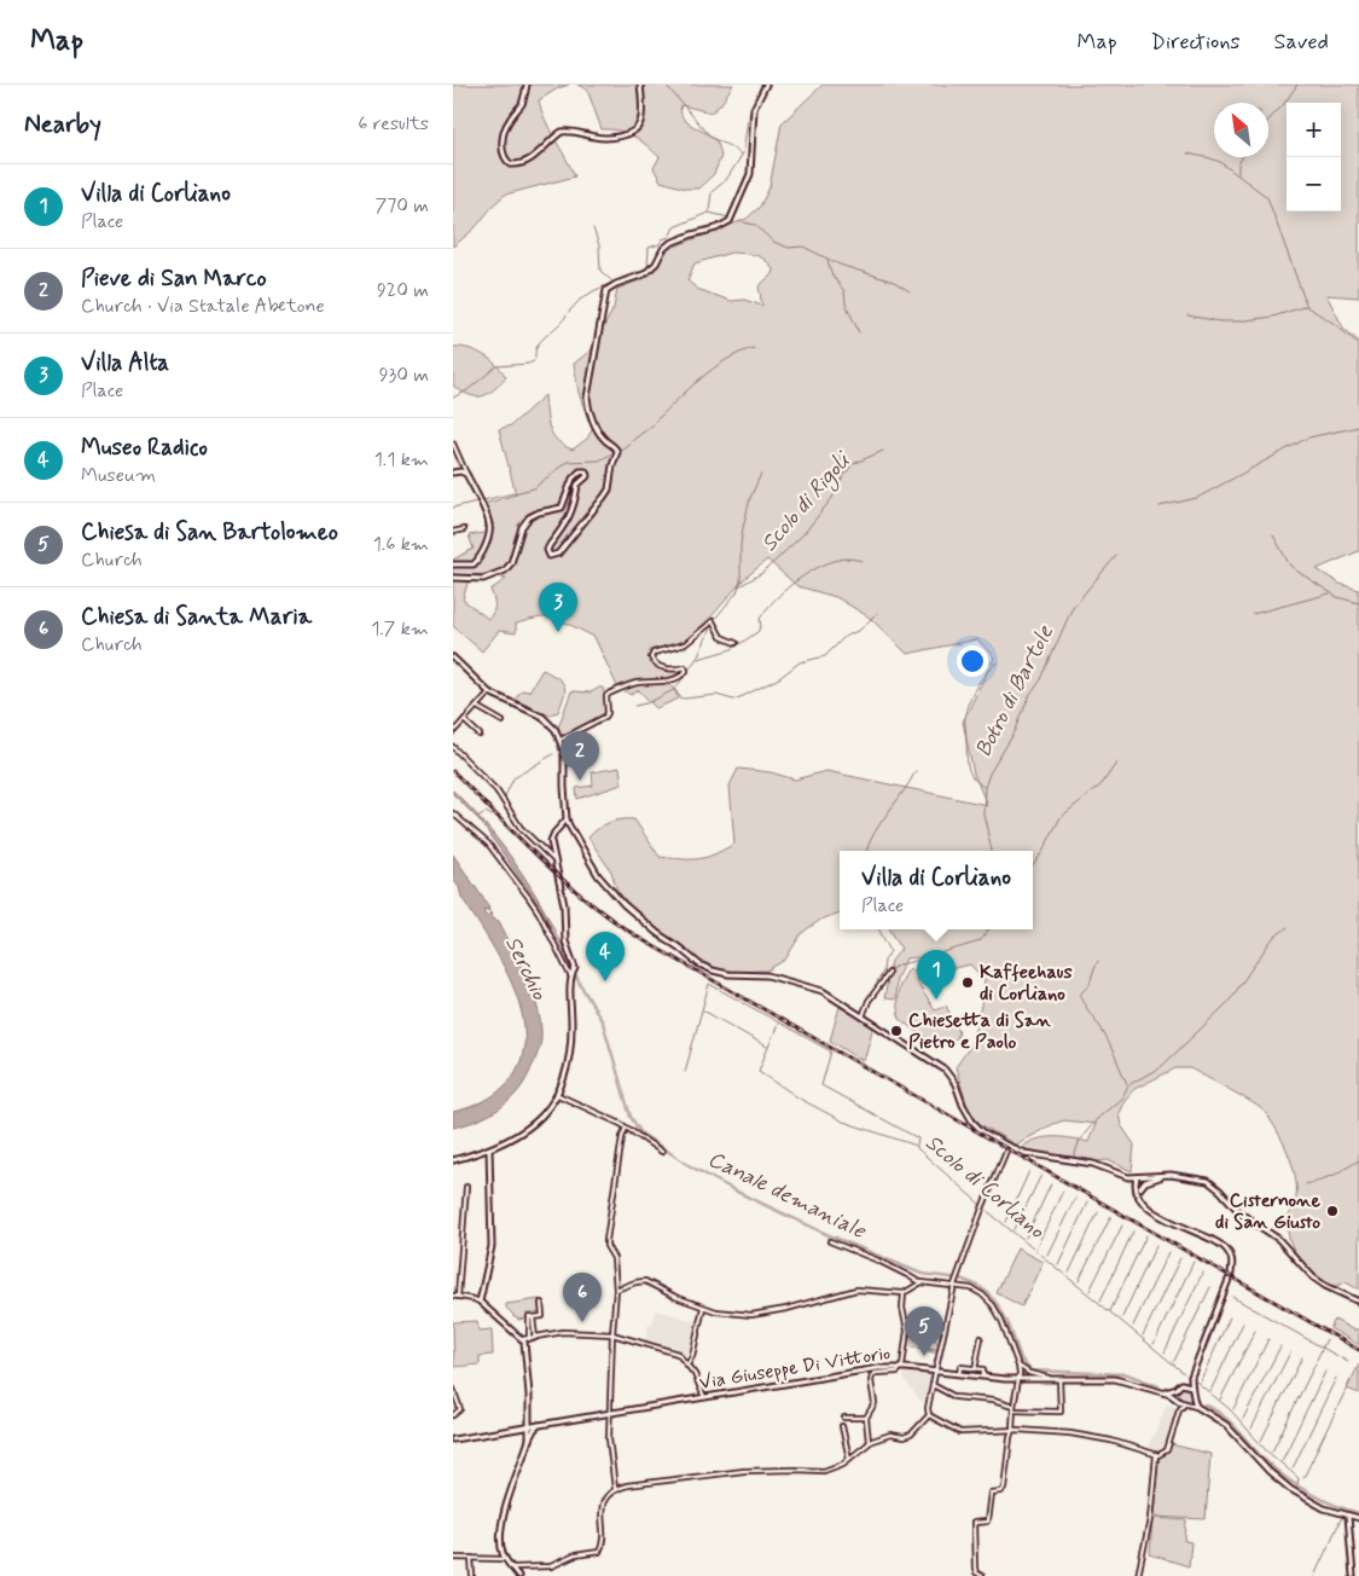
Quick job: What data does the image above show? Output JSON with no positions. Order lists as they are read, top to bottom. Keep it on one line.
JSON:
{"streets":{"main road":["Via Giuseppe Di Vittorio"]},"water":["Scolo di Rigoli","Botro di Bartole","Serchio","Scolo di Corliano","Canale demaniale"],"places":["Kaffeehaus di Corliano","Chiesetta di San Pietro e Paolo","Cisternone di San Giusto"],"north":"top left","page":{"header":"Map","nav":["Map","Directions","Saved"],"heading":["Nearby","6 results"],"map_buttons":["+","−"],"list":[{"mark":"1","name":"Villa di Corliano","note":"Place","value":"770 m"},{"mark":"2","name":"Pieve di San Marco","note":"Church · Via Statale Abetone","value":"920 m"},{"mark":"3","name":"Villa Alta","note":"Place","value":"930 m"},{"mark":"4","name":"Museo Radico","note":"Museum","value":"1.1 km"},{"mark":"5","name":"Chiesa di San Bartolomeo","note":"Church","value":"1.6 km"},{"mark":"6","name":"Chiesa di Santa Maria","note":"Church","value":"1.7 km"}],"pins":["3","2","4","1","6","5"],"popup":["Villa di Corliano","Place"]}}
